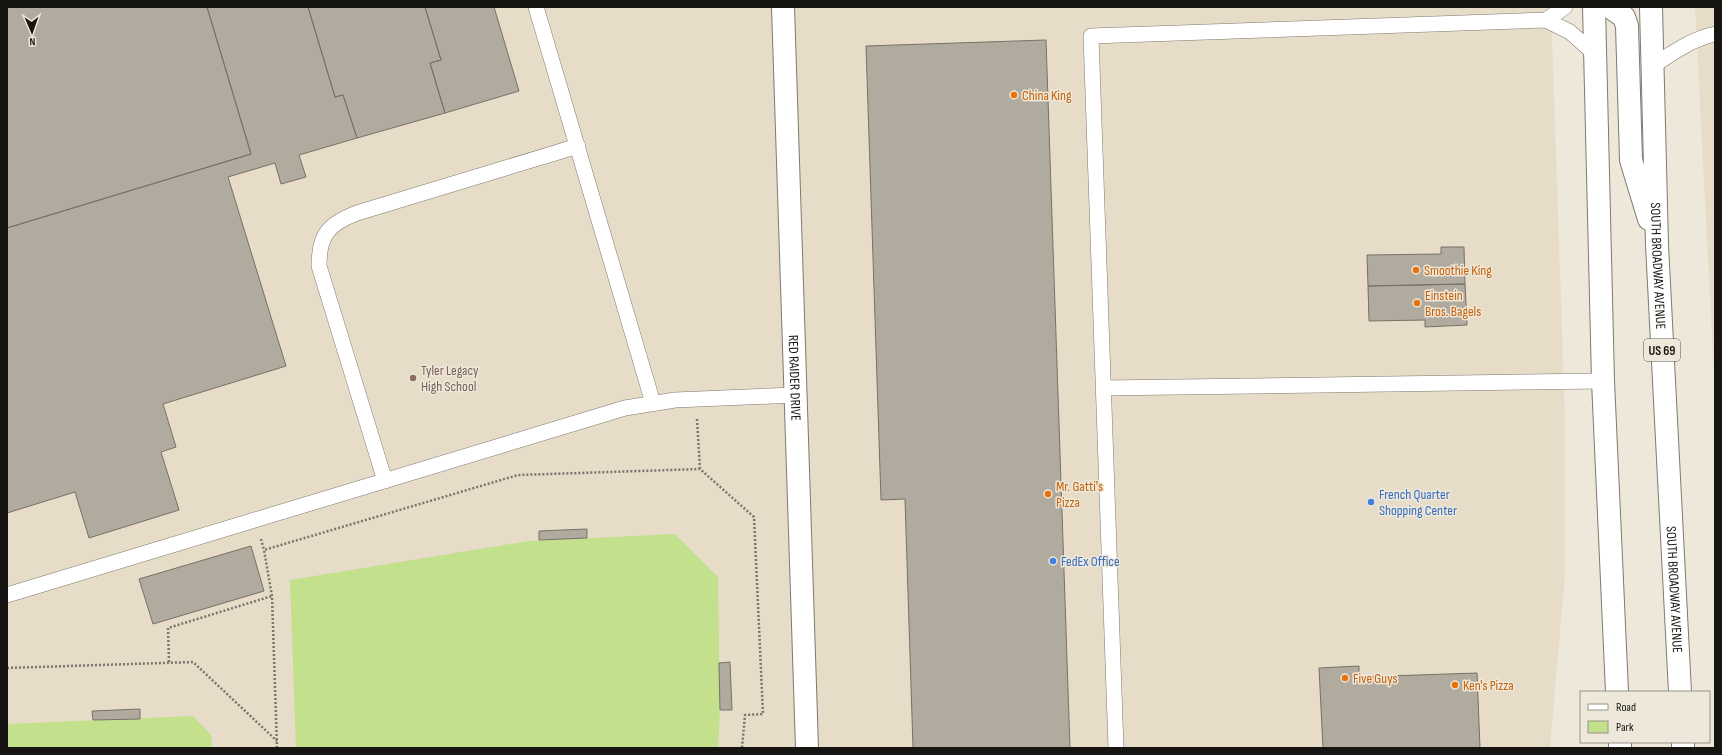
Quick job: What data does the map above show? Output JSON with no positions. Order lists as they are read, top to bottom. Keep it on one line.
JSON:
{"streets":{"main road":["SOUTH BROADWAY AVENUE","US 69","RED RAIDER DRIVE"]},"places":["China King","Smoothie King","Einstein Bros. Bagels","Tyler Legacy High School","Mr. Gatti's Pizza","French Quarter Shopping Center","FedEx Office","Five Guys","Ken's Pizza"],"legend":["Road","Park"],"north":"bottom"}
